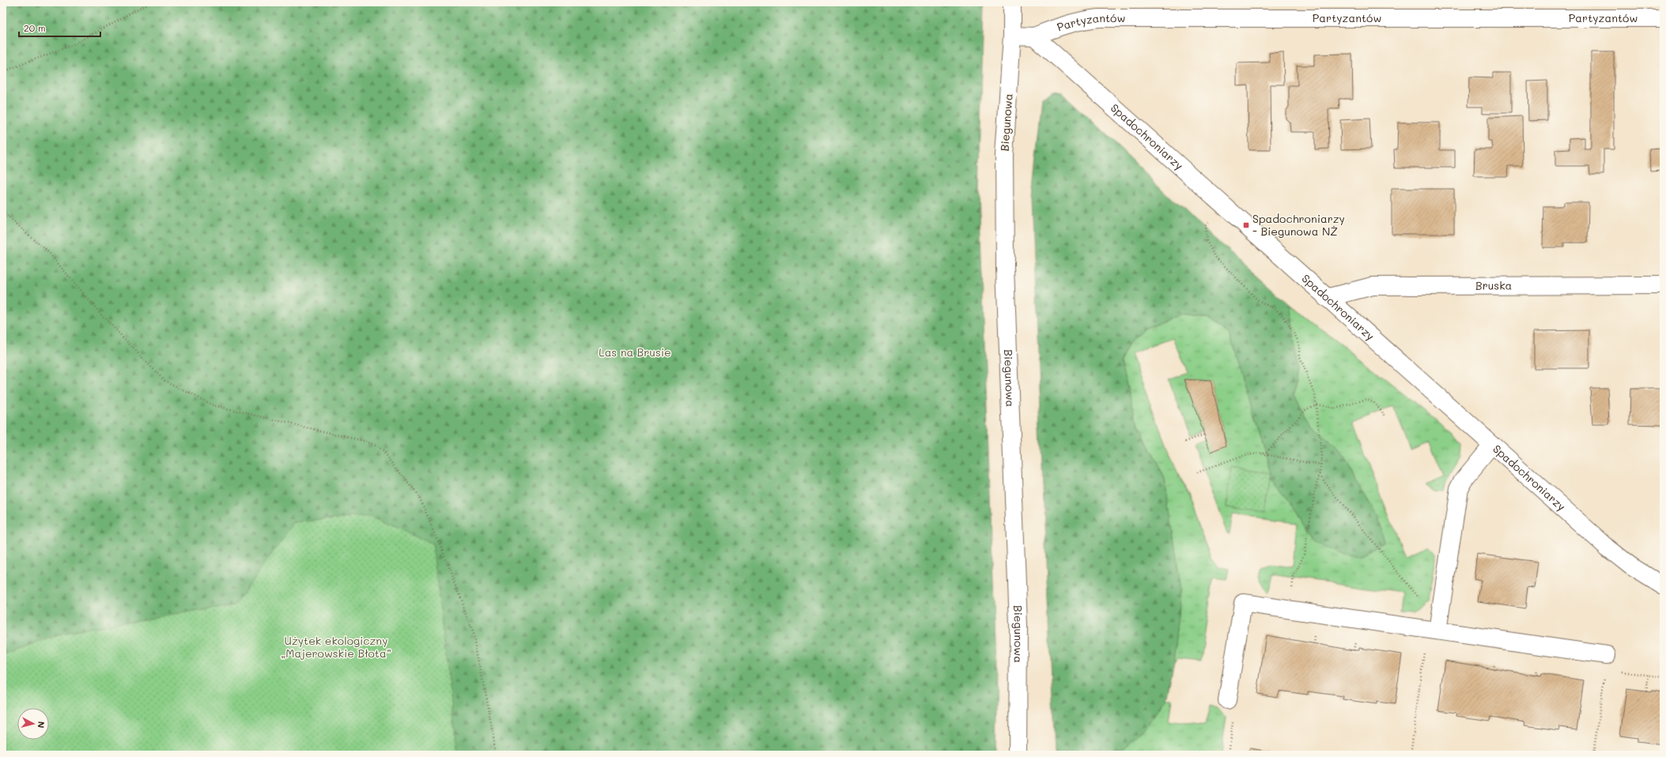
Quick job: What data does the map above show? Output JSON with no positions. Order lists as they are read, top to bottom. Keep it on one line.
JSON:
{"streets":{"street":["Partyzantów","Biegunowa","Spadochroniarzy","Bruska"]},"crossings":[["Partyzantów","Spadochroniarzy"],["Spadochroniarzy","Bruska"]],"parks":["Las na Brusie","Użytek ekologiczny „Majerowskie Błota”"],"places":{"transit":["Spadochroniarzy - Biegunowa NŻ"]},"scale_bar":"20 m","north":"right"}
